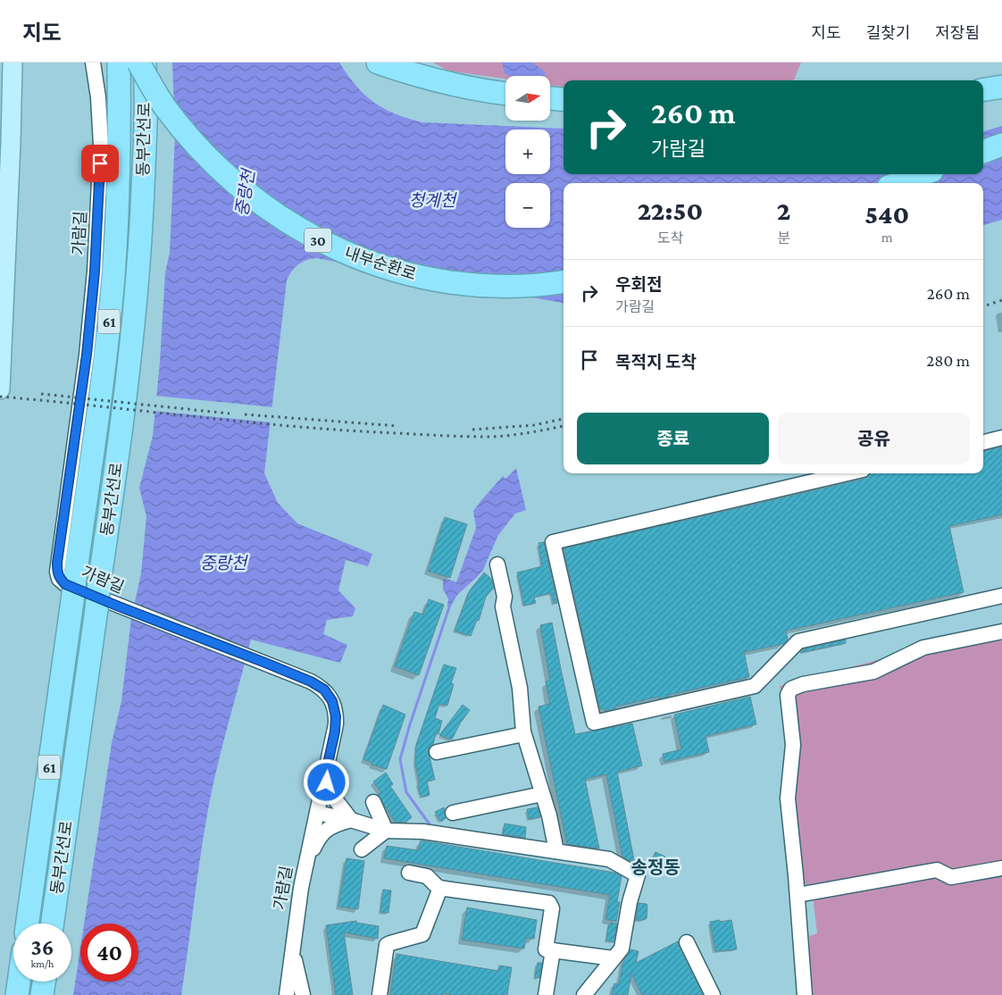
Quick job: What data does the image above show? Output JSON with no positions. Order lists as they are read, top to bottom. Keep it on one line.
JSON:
{"streets":{"highway":["동부간선로","30","내부순환로","61"],"street":["가람길"]},"districts":["송정동"],"water":["중랑천","청계천"],"north":"right","page":{"header":"지도","nav":["지도","길찾기","저장됨"],"map_buttons":["+","−"],"turn":["260 m","가람길"],"eta":["22:50","도착","2","분","540","m"],"list":[{"name":"우회전","note":"가람길","value":"260 m"},{"name":"목적지 도착","value":"280 m"}],"buttons":["종료","공유"],"speed":"36 km/h","limit":"40"}}
